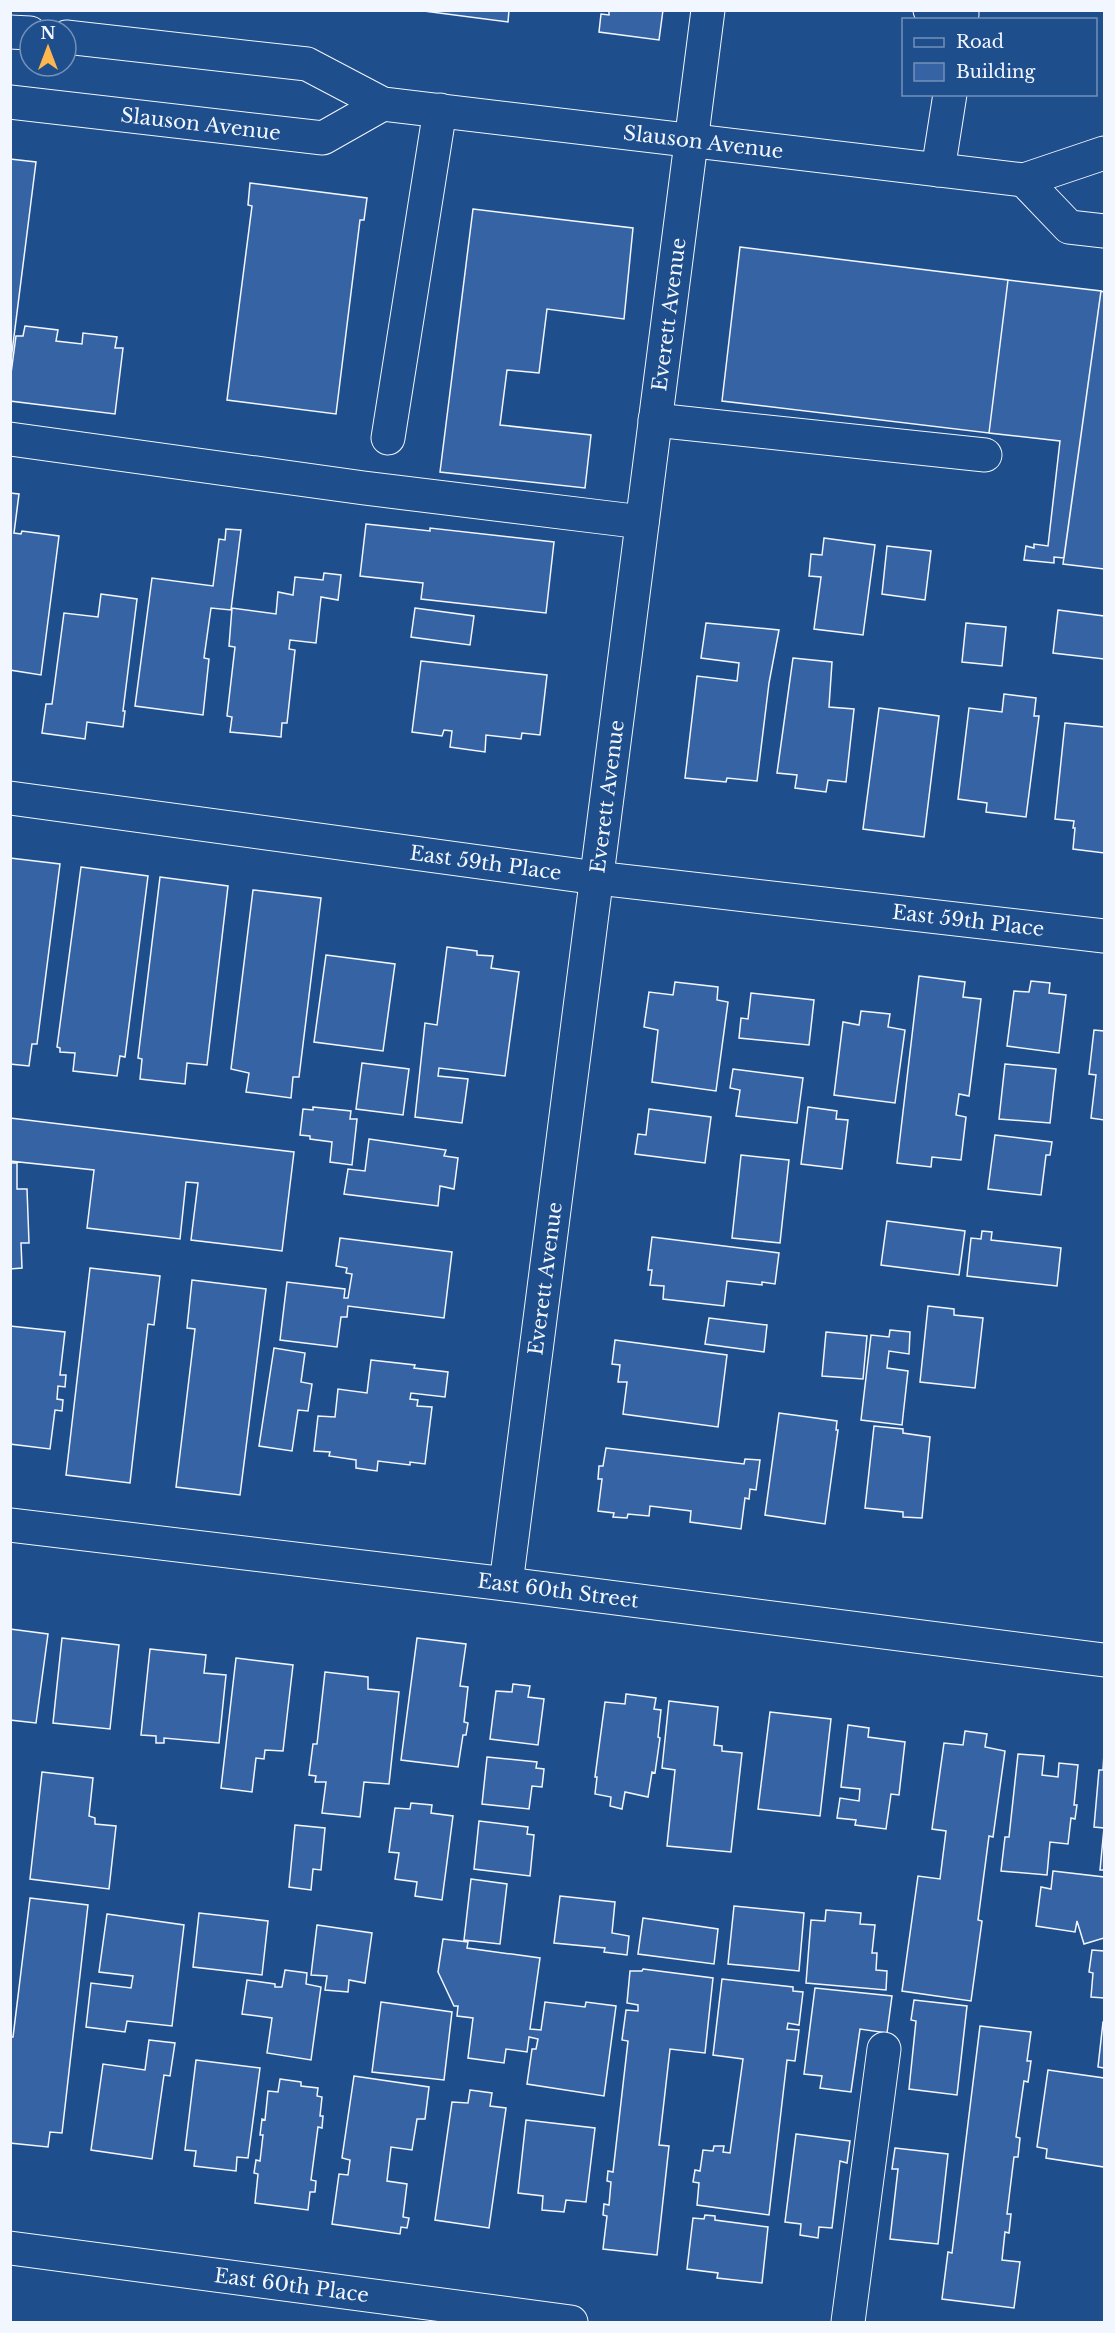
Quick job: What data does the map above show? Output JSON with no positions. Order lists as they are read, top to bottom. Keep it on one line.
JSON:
{"streets":{"street":["Slauson Avenue","Everett Avenue","East 59th Place","East 60th Street","East 60th Place"]},"crossings":[["Slauson Avenue","Everett Avenue"],["Everett Avenue","East 59th Place"],["Everett Avenue","East 60th Street"]],"legend":["Road","Building"],"north":"top"}
